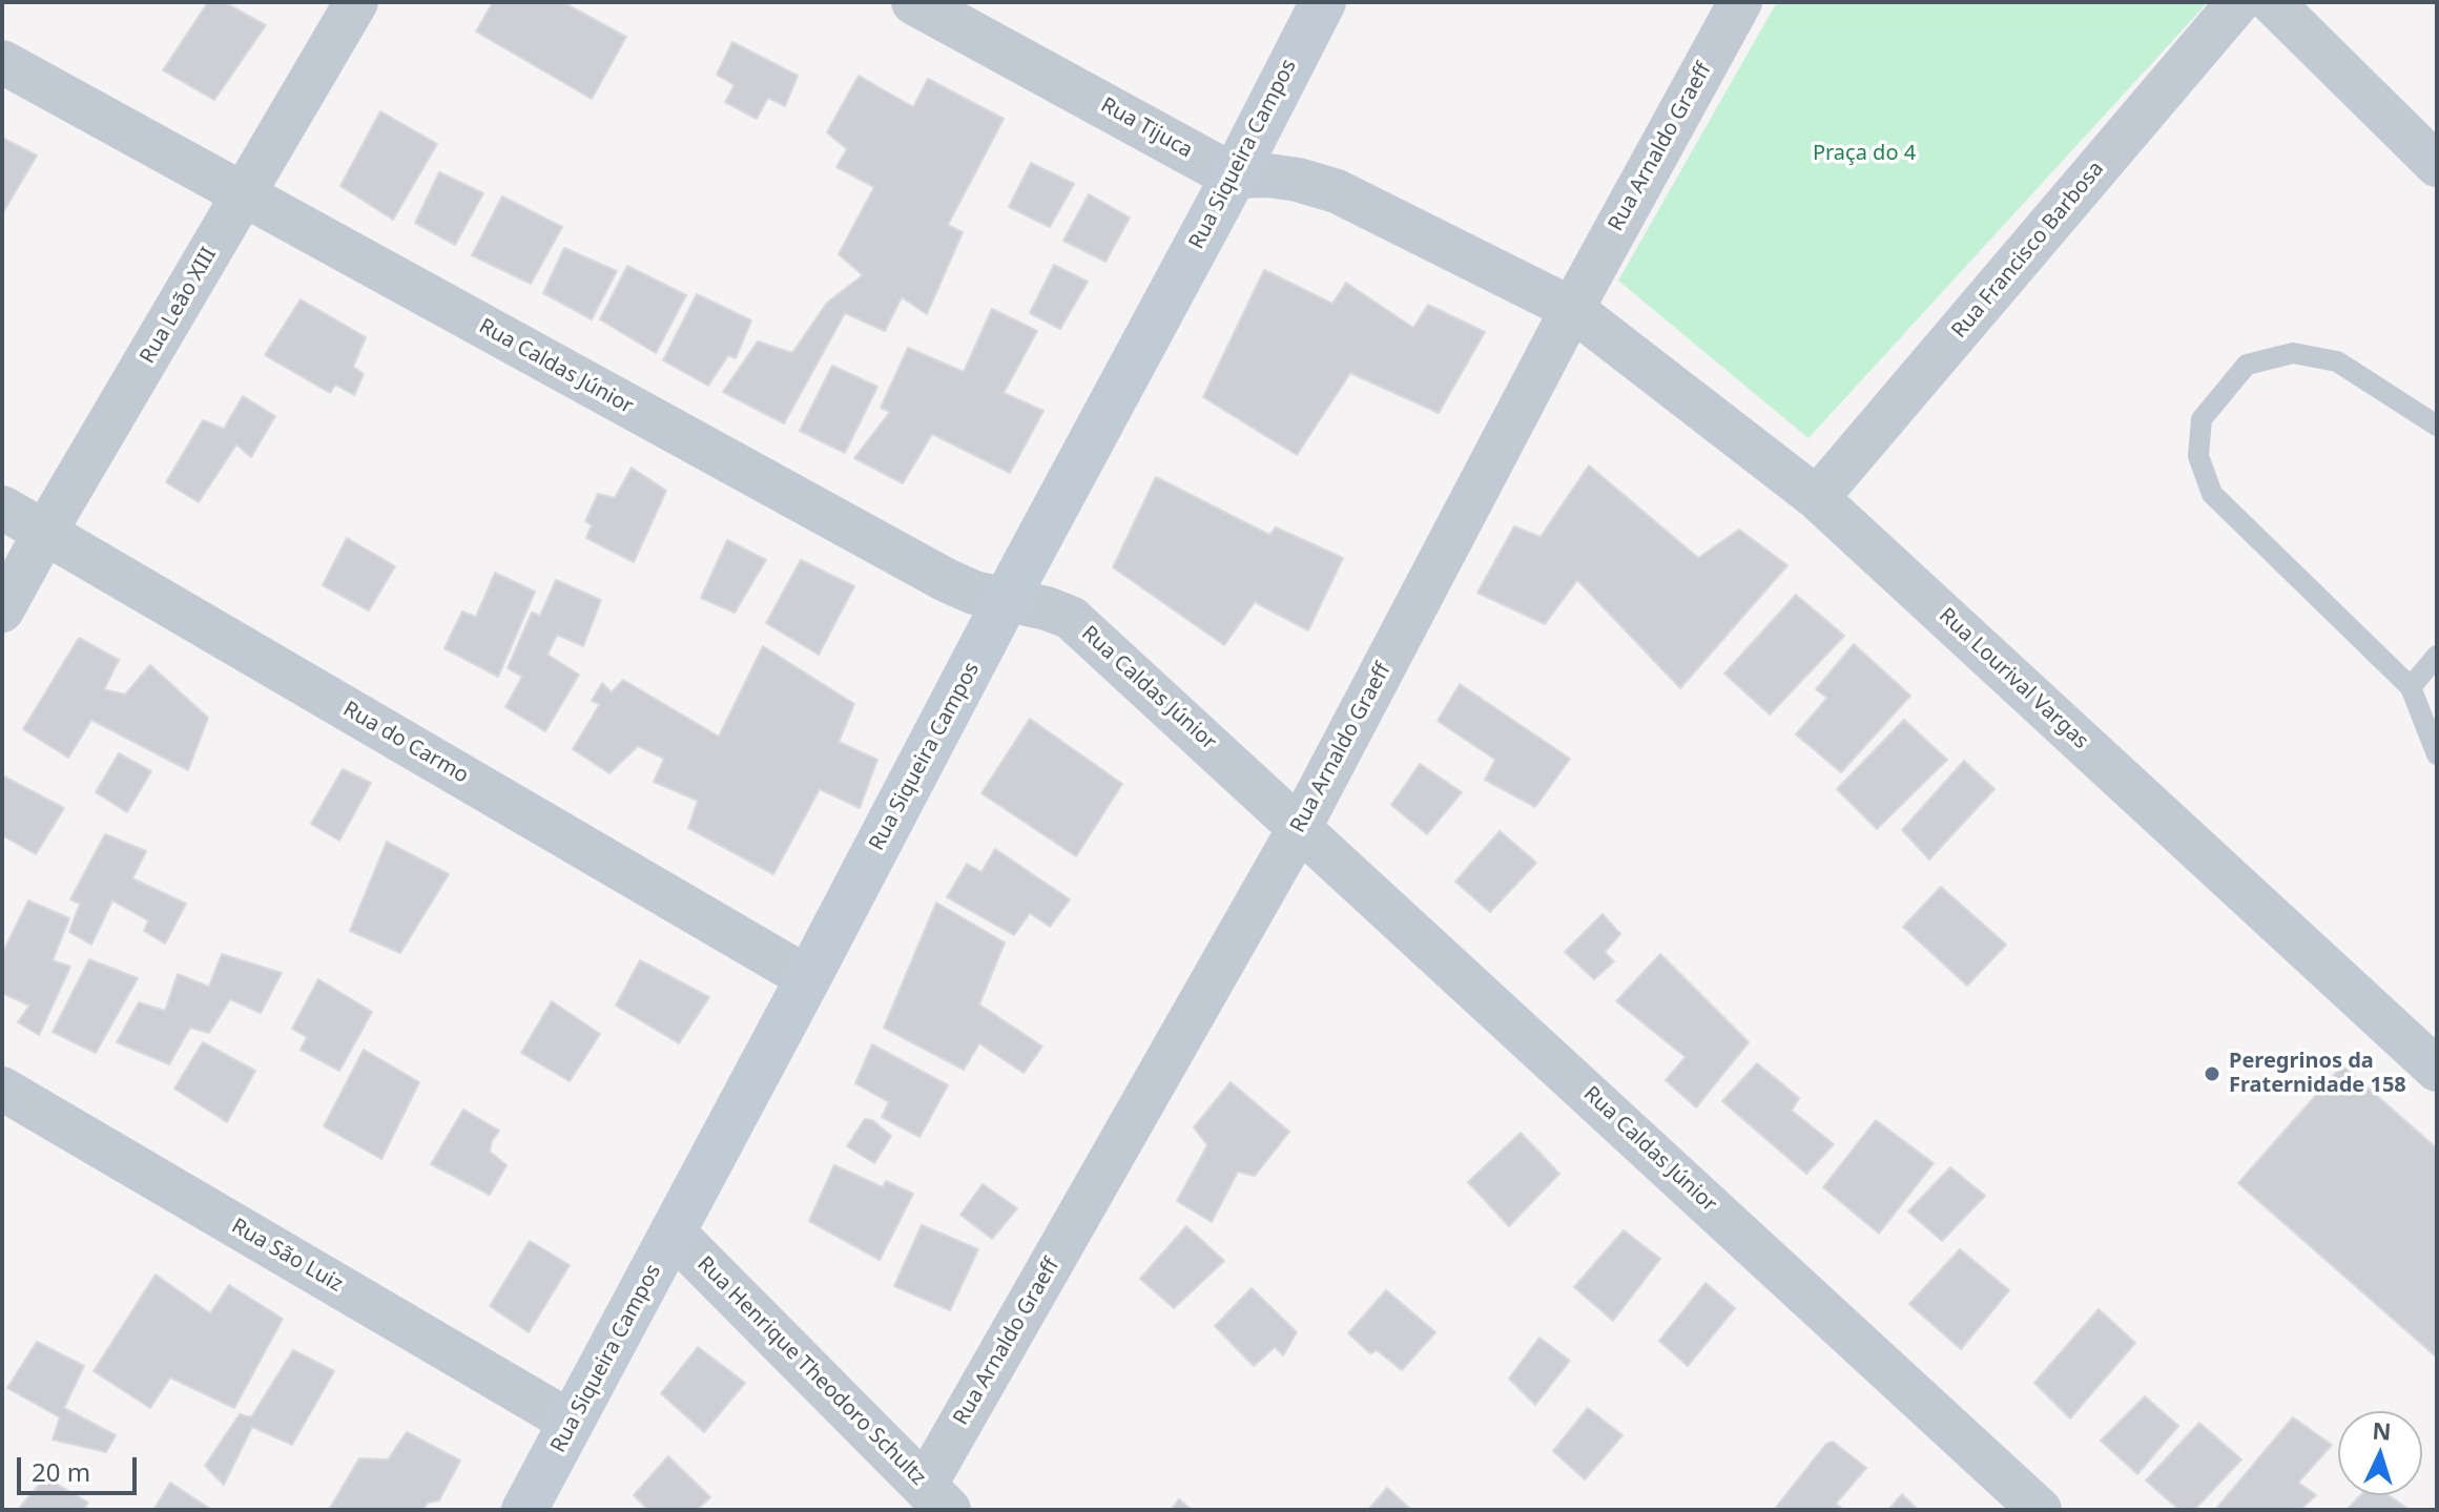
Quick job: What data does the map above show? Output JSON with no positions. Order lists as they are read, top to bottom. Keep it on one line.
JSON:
{"streets":{"main road":["Rua Siqueira Campos"],"street":["Rua Tijuca","Rua Arnaldo Graeff","Rua Francisco Barbosa","Rua Leão XIII","Rua Caldas Júnior","Rua Lourival Vargas","Rua do Carmo","Rua São Luiz","Rua Henrique Theodoro Schultz"]},"crossings":[["Rua Tijuca","Rua Arnaldo Graeff"],["Rua Tijuca","Rua Siqueira Campos"],["Rua Tijuca","Rua Lourival Vargas"],["Rua Arnaldo Graeff","Rua Caldas Júnior"],["Rua Arnaldo Graeff","Rua Lourival Vargas"],["Rua Arnaldo Graeff","Rua Henrique Theodoro Schultz"],["Rua Siqueira Campos","Rua Caldas Júnior"],["Rua Siqueira Campos","Rua do Carmo"],["Rua Siqueira Campos","Rua São Luiz"],["Rua Siqueira Campos","Rua Henrique Theodoro Schultz"],["Rua Francisco Barbosa","Rua Lourival Vargas"],["Rua Leão XIII","Rua Caldas Júnior"],["Rua Leão XIII","Rua do Carmo"]],"parks":["Praça do 4"],"places":["Peregrinos da Fraternidade 158"],"scale_bar":"20 m","north":"top"}
